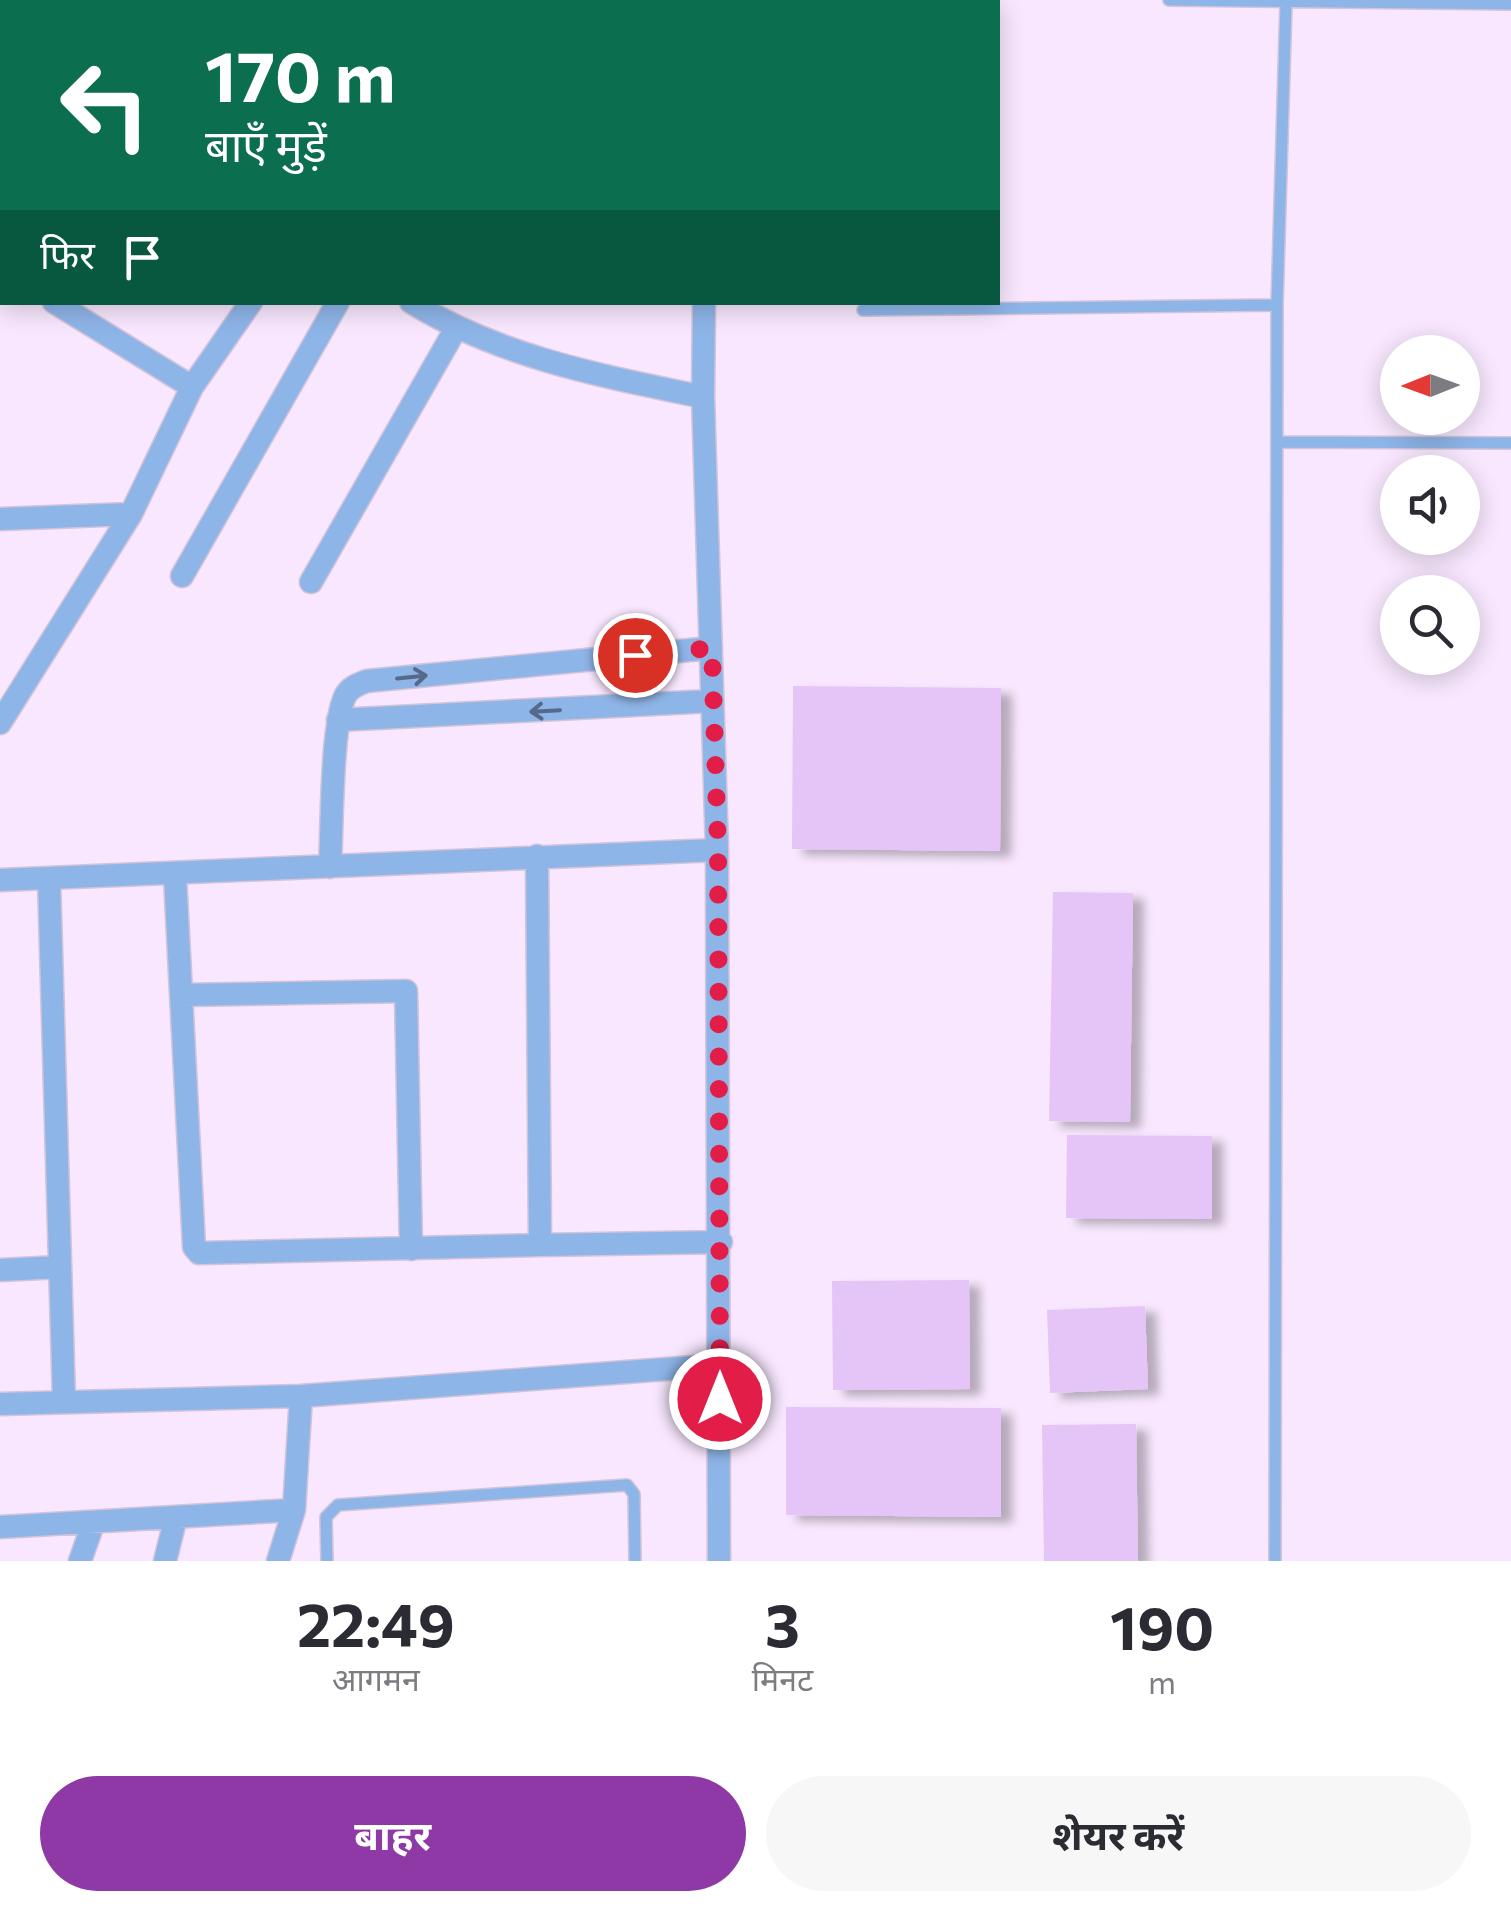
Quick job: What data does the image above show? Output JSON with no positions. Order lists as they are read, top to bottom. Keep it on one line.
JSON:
{"north":"left","page":{"turn":["170 m","बाएँ मुड़ें"],"then":"फिर","eta":["22:49","आगमन","3","मिनट","190","m"],"buttons":["बाहर","शेयर करें"]}}
